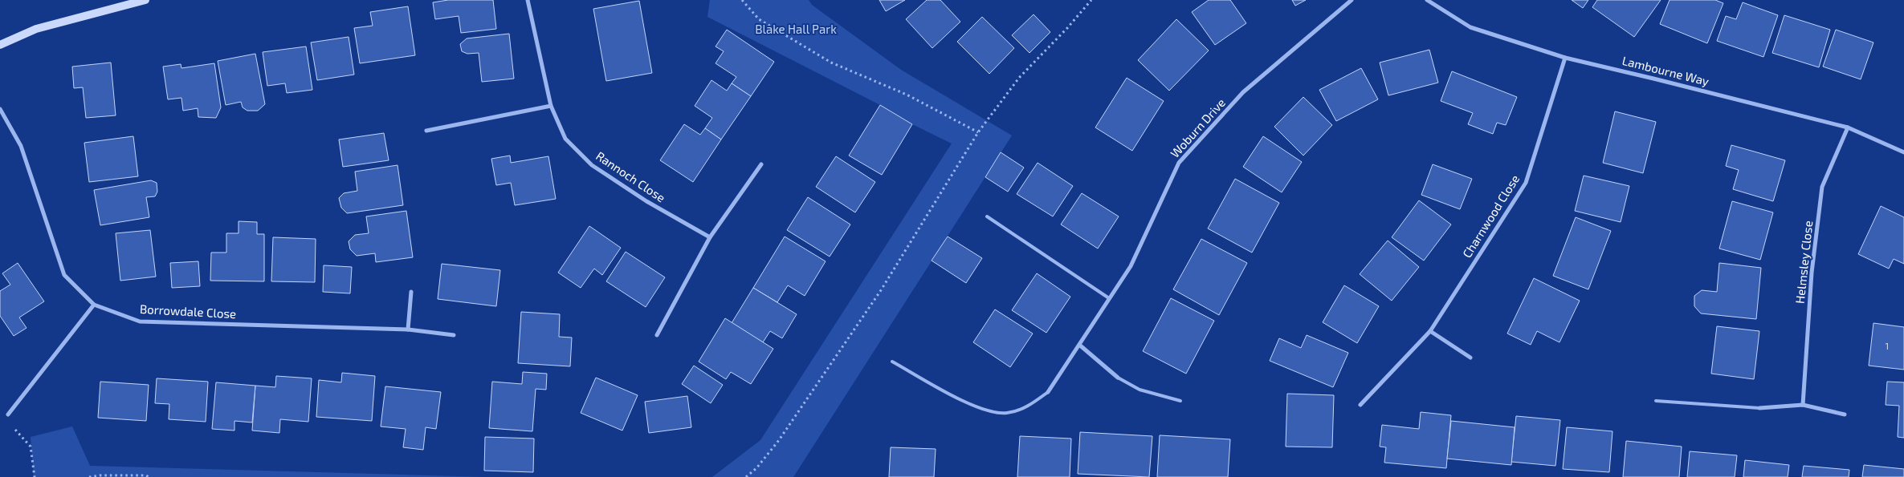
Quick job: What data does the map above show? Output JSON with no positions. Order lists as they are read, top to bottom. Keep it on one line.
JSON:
{"streets":{"street":["Lambourne Way","Woburn Drive","Rannoch Close","Charnwood Close","Helmsley Close","Borrowdale Close"]},"crossings":[["Lambourne Way","Charnwood Close"],["Lambourne Way","Helmsley Close"]],"parks":["Blake Hall Park"],"house_numbers":["1"]}
